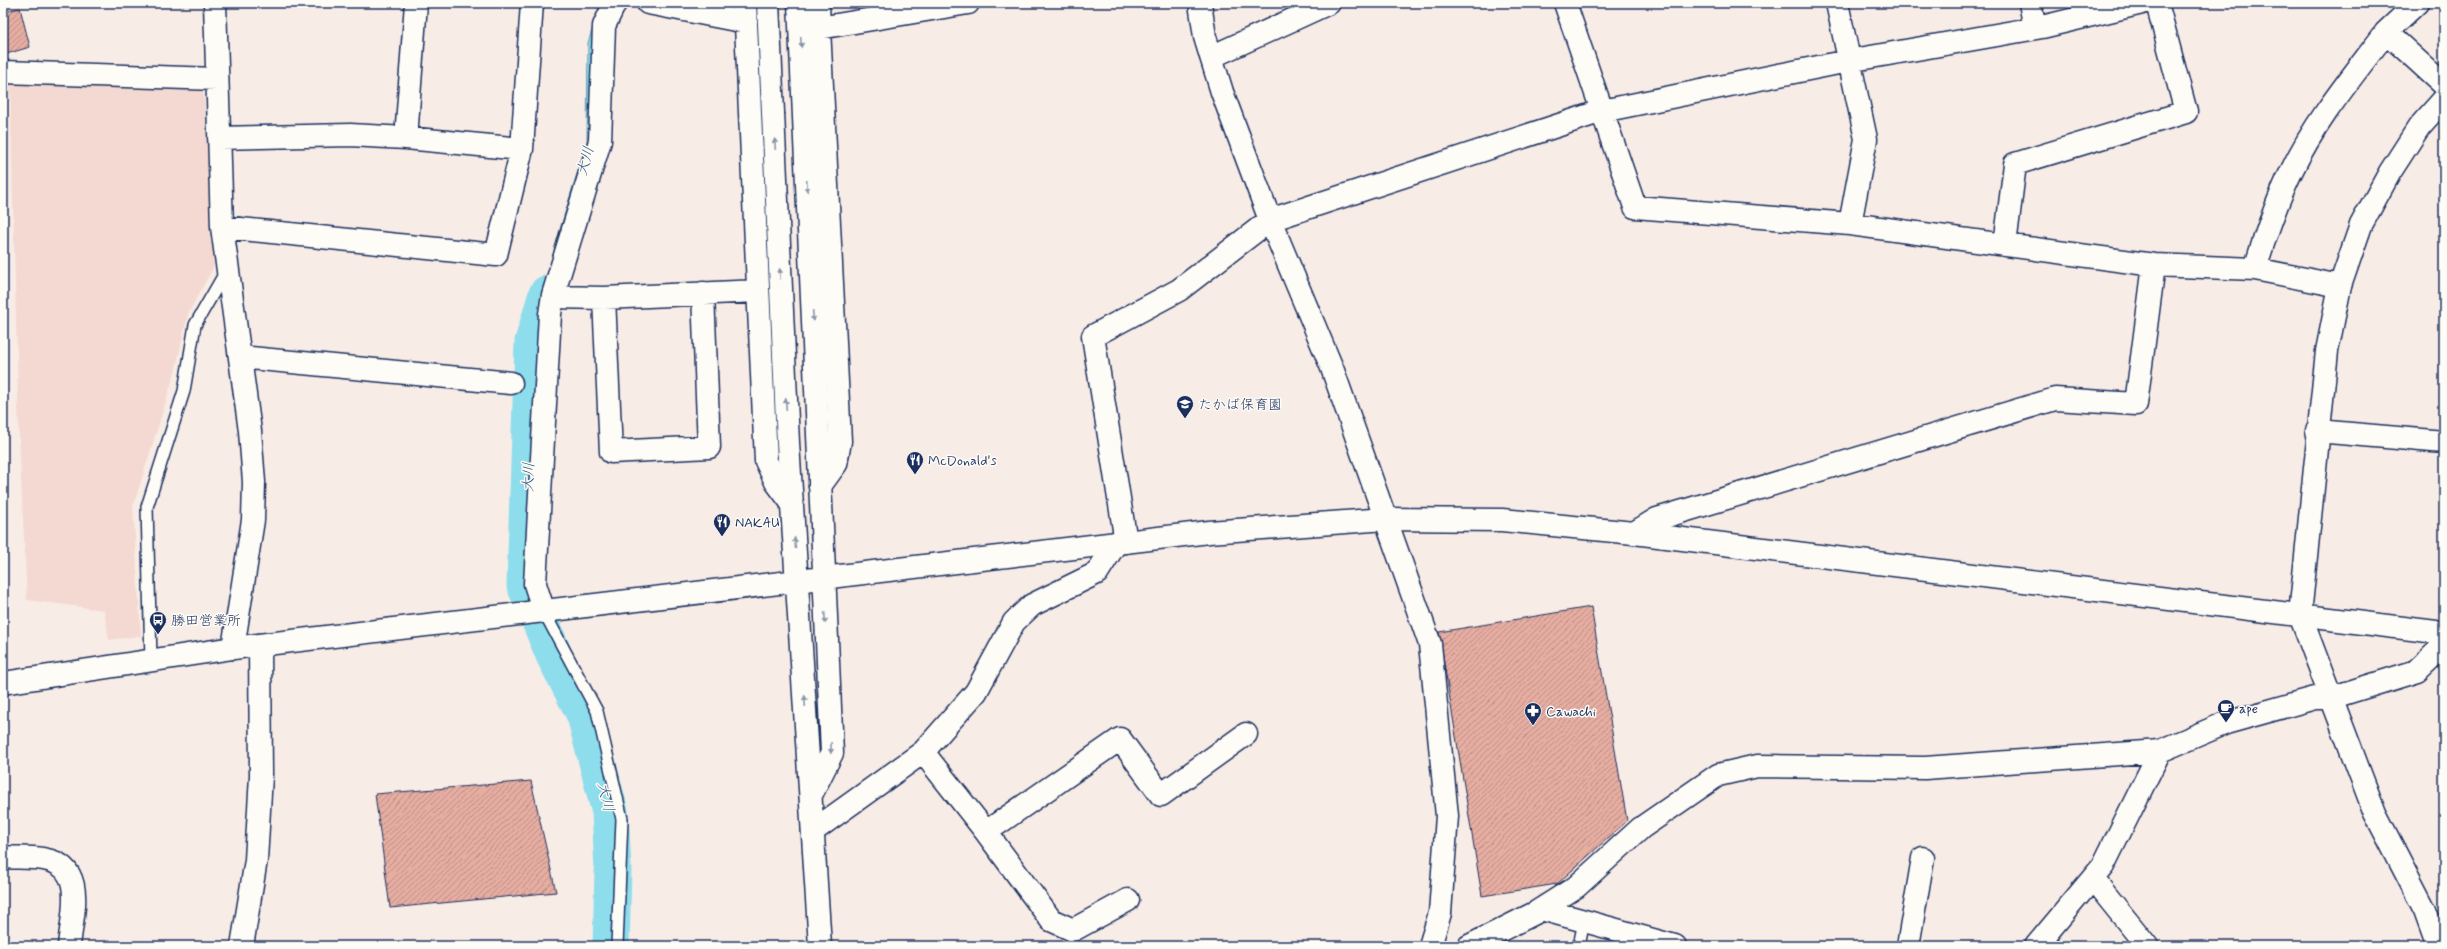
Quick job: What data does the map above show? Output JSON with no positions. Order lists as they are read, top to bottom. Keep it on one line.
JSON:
{"water":["大川"],"places":{"school or university":["たかば保育園"],"restaurant":["McDonald's","NAKAU"],"bus stop":["勝田営業所"],"cafe":["ape"],"pharmacy":["Cawachi"]}}
